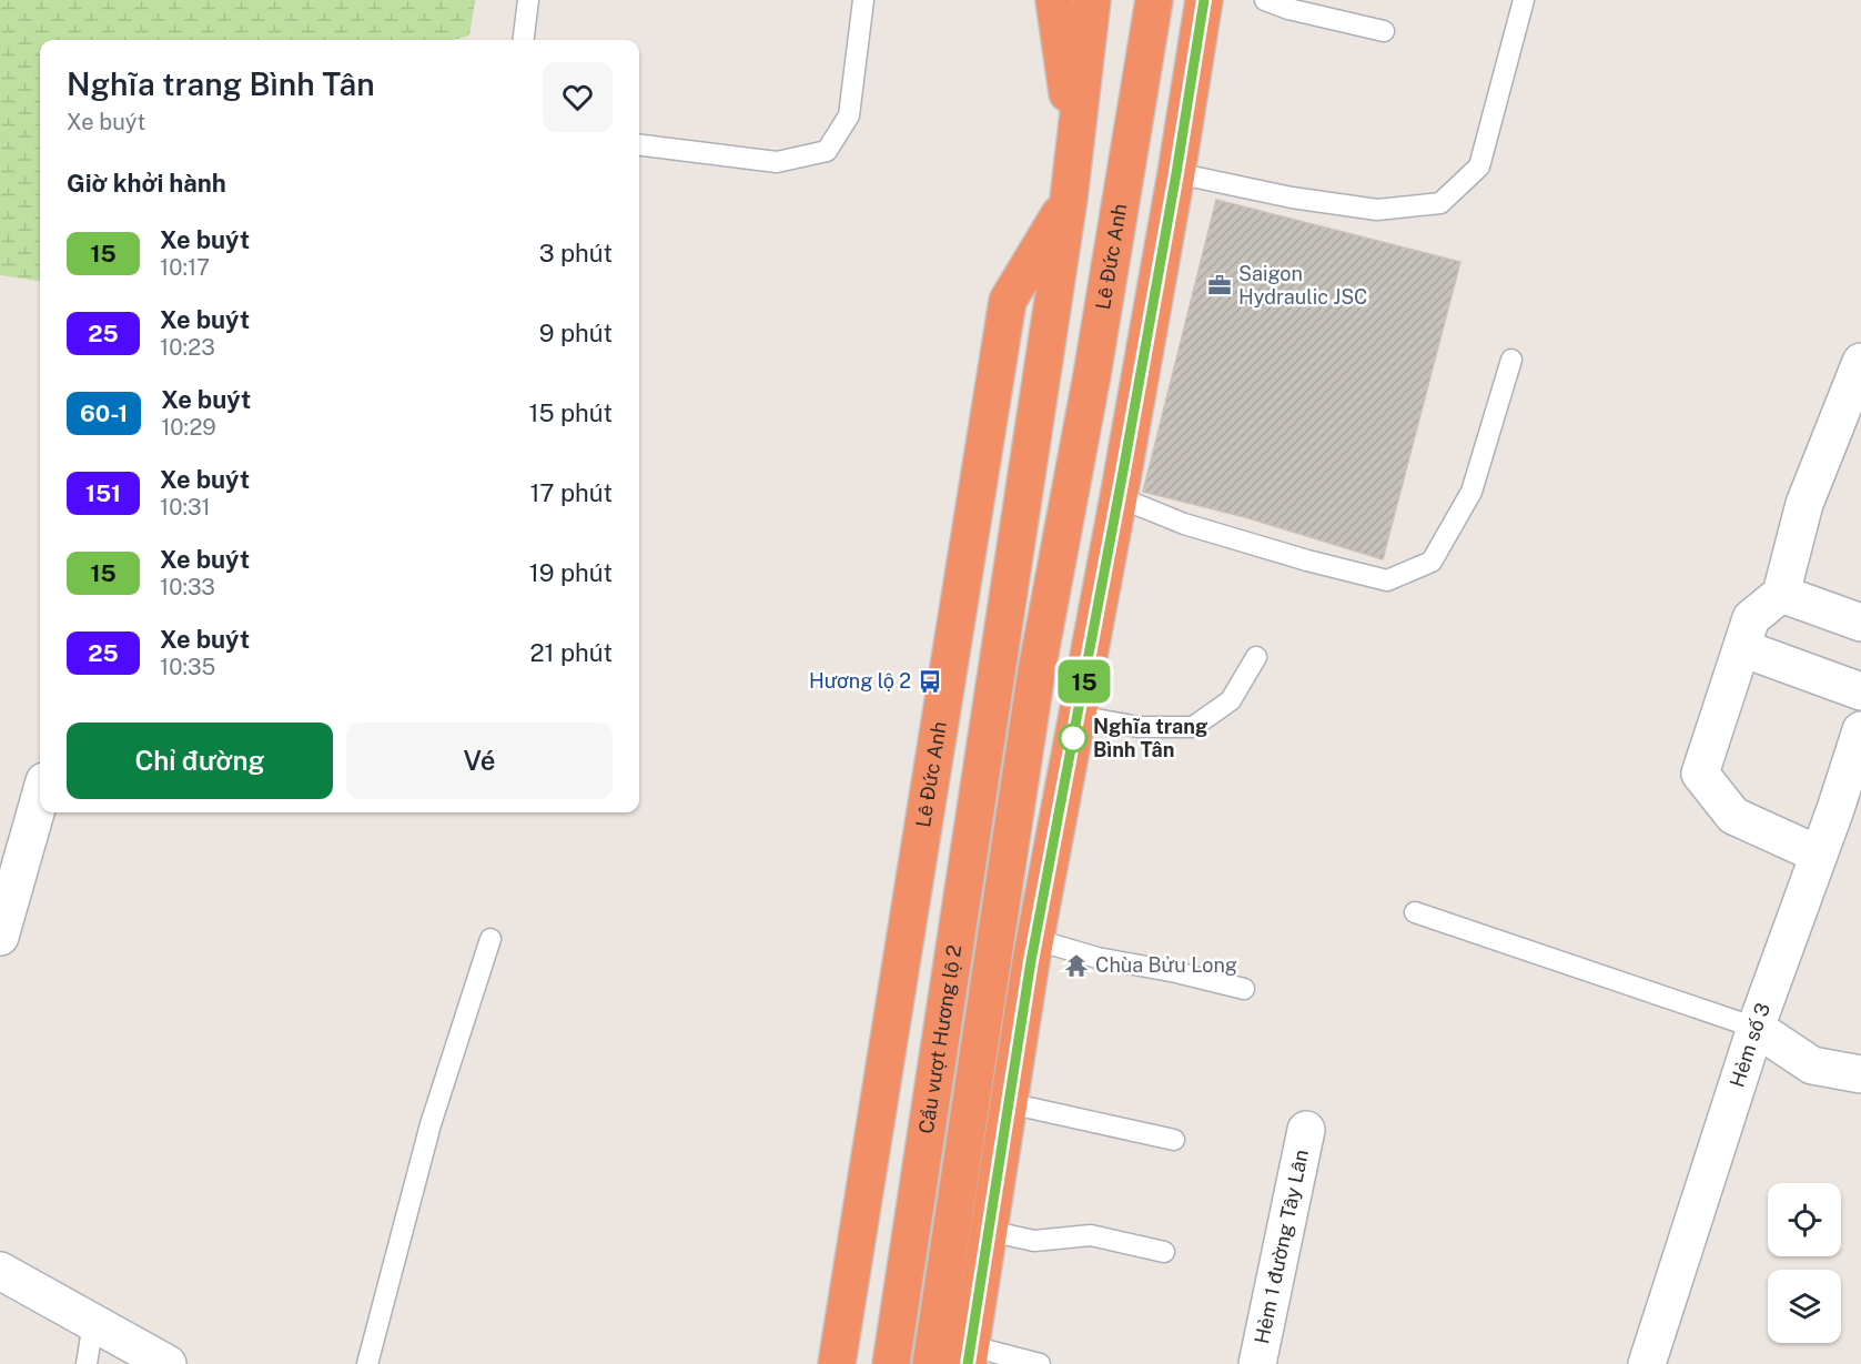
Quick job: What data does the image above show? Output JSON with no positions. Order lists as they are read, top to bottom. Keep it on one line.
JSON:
{"streets":{"highway":["Lê Đức Anh","Cầu vượt Hương lộ 2"],"street":["Hẻm số 3","Hẻm 1 đường Tây Lân"]},"crossings":[["Lê Đức Anh","Cầu vượt Hương lộ 2"]],"places":{"office":["Saigon Hydraulic JSC"],"bus stop":["Hương lộ 2"],"other":["Nghĩa trang Bình Tân"],"temple":["Chùa Bửu Long"]},"lines":["bus line 15"],"page":{"on_map":"15","heading":[["Nghĩa trang Bình Tân","Xe buýt"],"Giờ khởi hành"],"list":[{"mark":"15","name":"Xe buýt","note":"10:17","value":"3 phút"},{"mark":"25","name":"Xe buýt","note":"10:23","value":"9 phút"},{"mark":"60-1","name":"Xe buýt","note":"10:29","value":"15 phút"},{"mark":"151","name":"Xe buýt","note":"10:31","value":"17 phút"},{"mark":"15","name":"Xe buýt","note":"10:33","value":"19 phút"},{"mark":"25","name":"Xe buýt","note":"10:35","value":"21 phút"}],"buttons":["Chỉ đường","Vé"]}}
